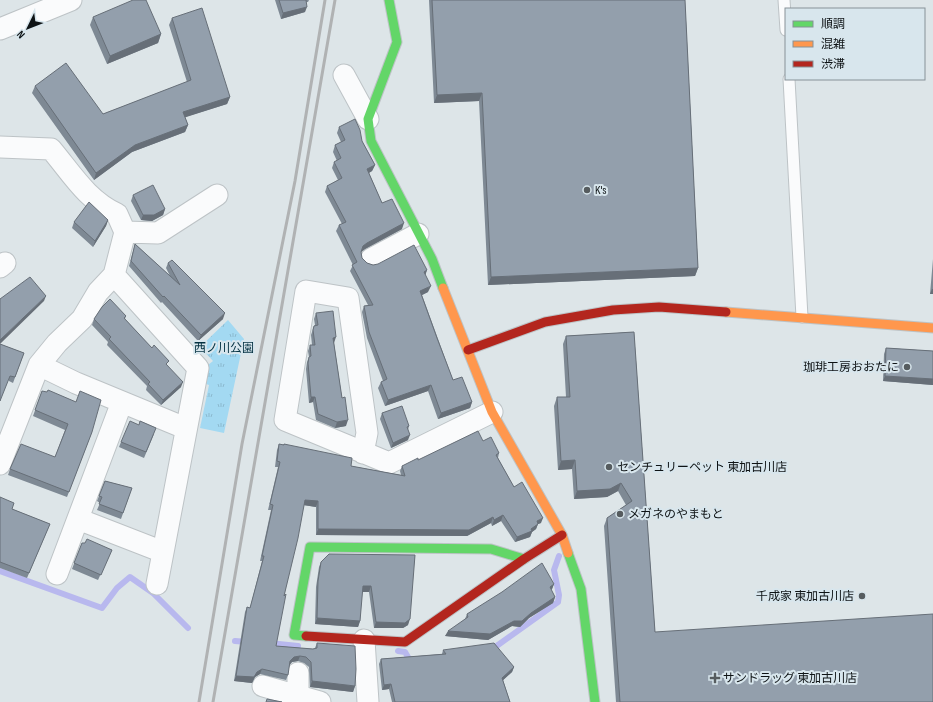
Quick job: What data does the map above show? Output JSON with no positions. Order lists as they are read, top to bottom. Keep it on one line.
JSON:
{"parks":["西ノ川公園"],"places":{"other":["K's","珈琲工房おおたに","センチュリーペット 東加古川店","メガネのやまもと","千成家 東加古川店"],"health":["サンドラッグ 東加古川店"]},"legend":["順調","混雑","渋滞"],"north":"bottom left"}
